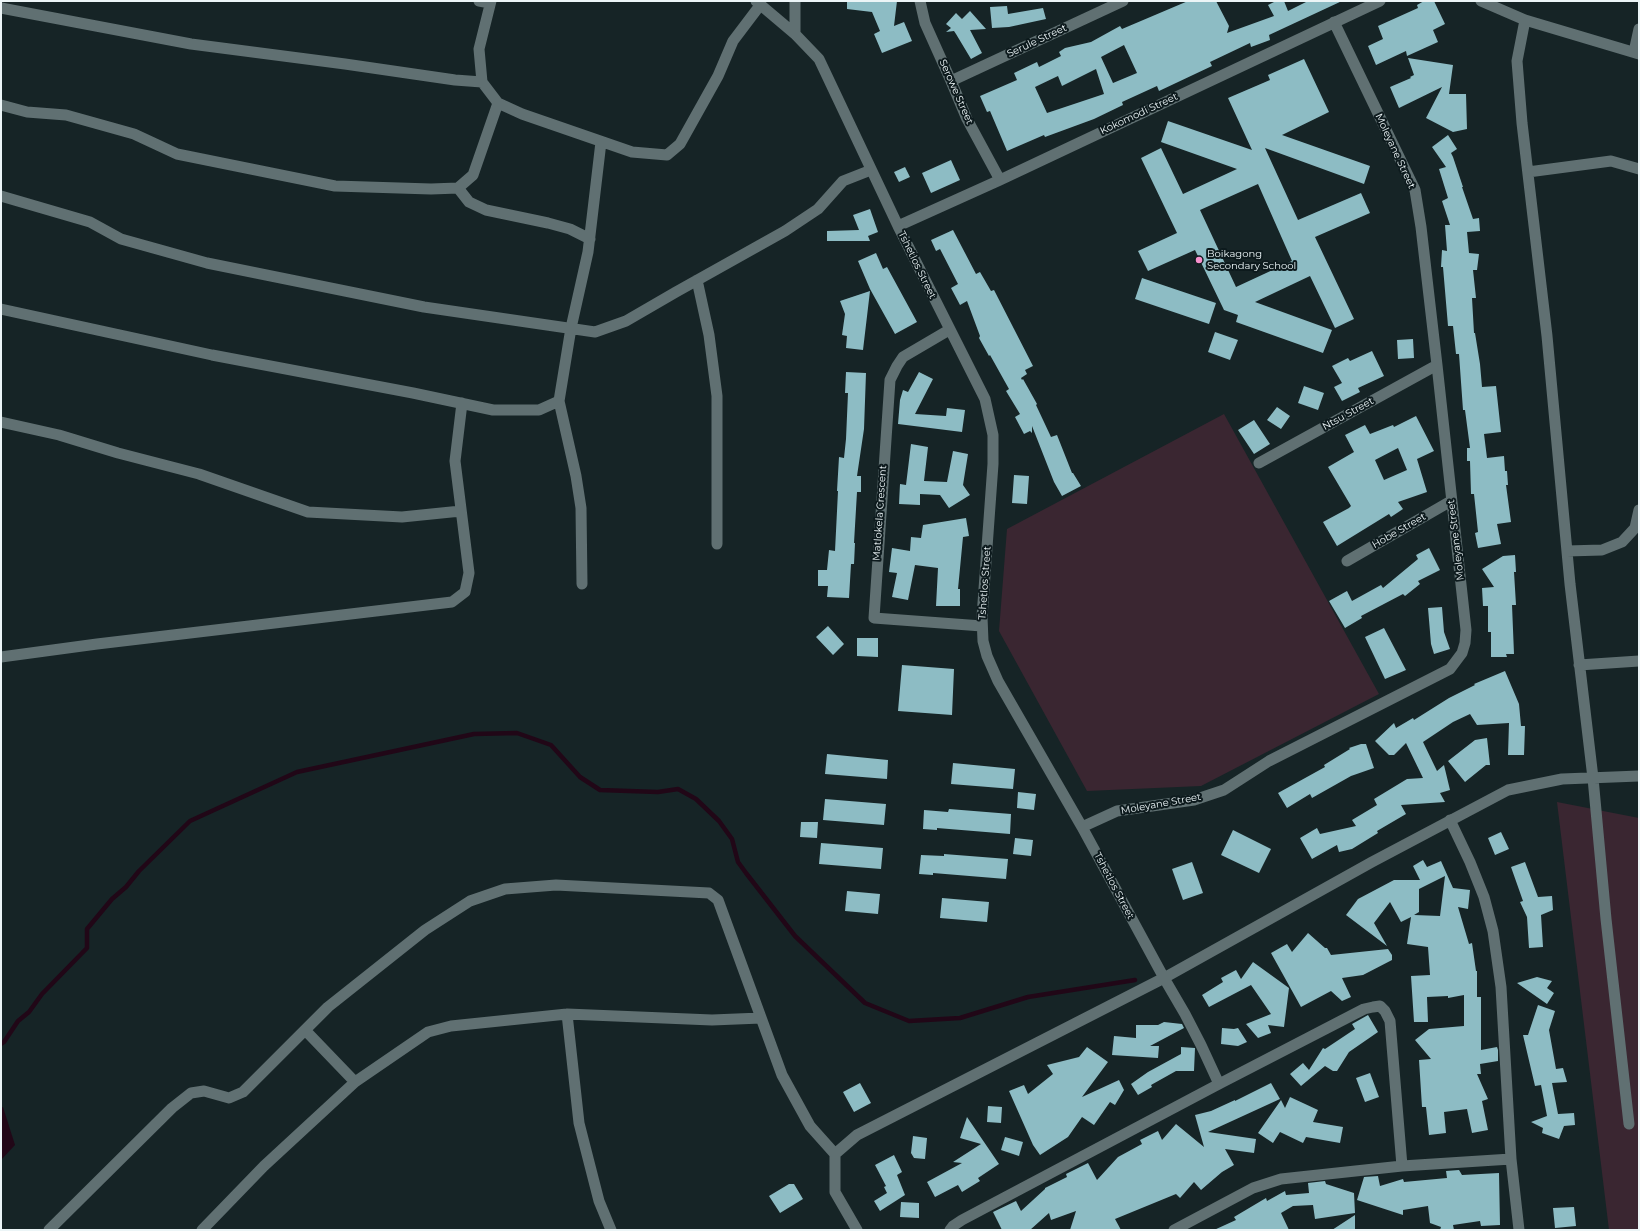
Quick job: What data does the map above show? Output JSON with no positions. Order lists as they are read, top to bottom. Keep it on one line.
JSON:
{"streets":{"street":["Serule Street","Serowe Street","Kokomodi Street","Moleyane Street","Tshetlos Street","Ntsu Street","Matlokela Crescent","Hobe Street"]},"crossings":[["Serule Street","Serowe Street"],["Serowe Street","Kokomodi Street"],["Kokomodi Street","Moleyane Street"],["Kokomodi Street","Tshetlos Street"],["Moleyane Street","Tshetlos Street"],["Moleyane Street","Ntsu Street"],["Moleyane Street","Hobe Street"],["Tshetlos Street","Matlokela Crescent"]],"places":["Boikagong Secondary School"]}
